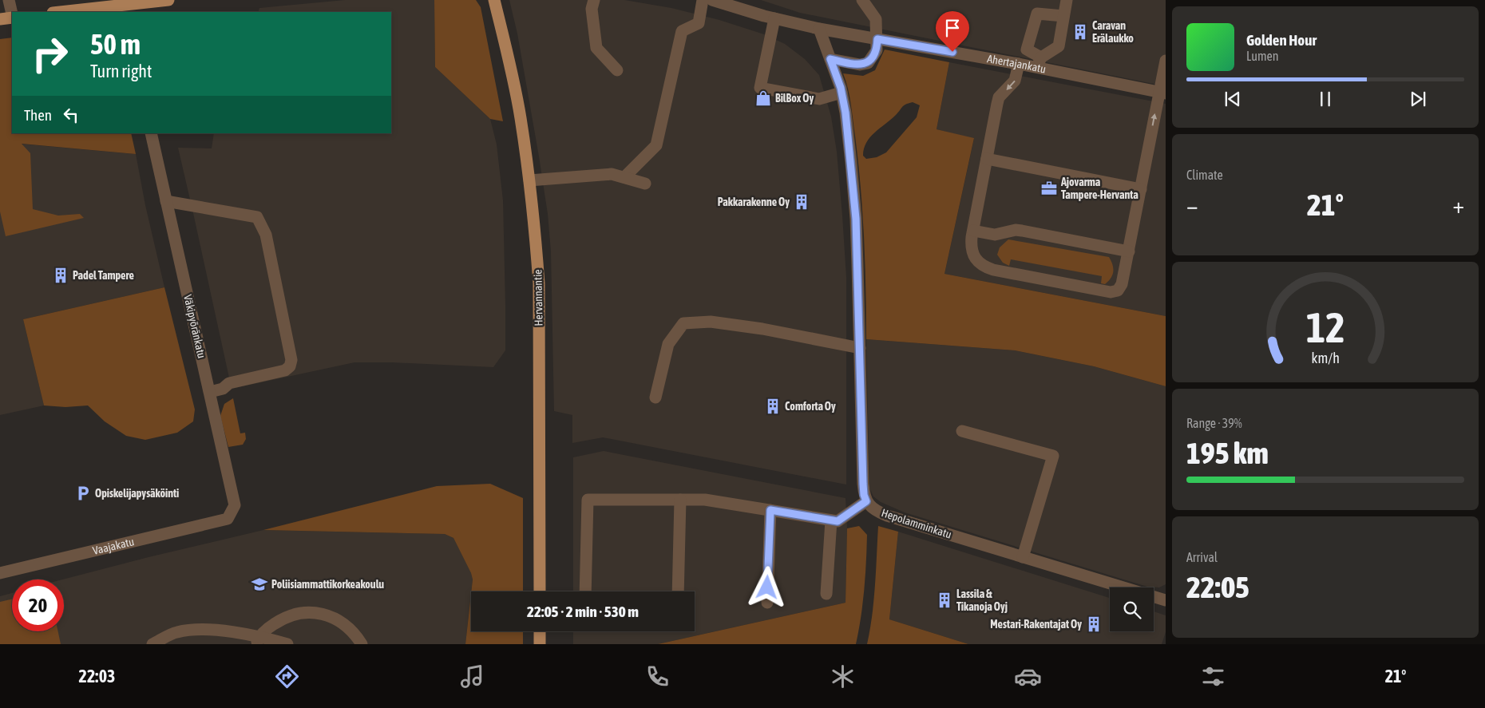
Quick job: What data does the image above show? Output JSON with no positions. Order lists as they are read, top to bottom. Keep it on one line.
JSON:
{"streets":{"main road":["Hervannantie"],"street":["Ahertajankatu","Väkipyöränkatu","Hepolamminkatu","Vaajakatu"]},"crossings":[["Väkipyöränkatu","Vaajakatu"]],"places":{"building":["Caravan Erälaukko","Pakkarakenne Oy","Padel Tampere","Comforta Oy","Lassila & Tikanoja Oyj","Mestari-Rakentajat Oy"],"shop":["BilBox Oy"],"office":["Ajovarma Tampere-Hervanta"],"parking":["Opiskelijapysäköinti"],"school or university":["Poliisiammattikorkeakoulu"]},"page":{"turn":["50 m","Turn right"],"song":["Golden Hour","Lumen"],"then":"Then","tile":["Climate",["Range · 39%","195 km"],["Arrival","22:05"]],"heat":["−","21°","+"],"limit":"20","trip":"22:05 · 2 min · 530 m","tabs":["22:03","21°"],"gauge":["12","km/h"]}}
